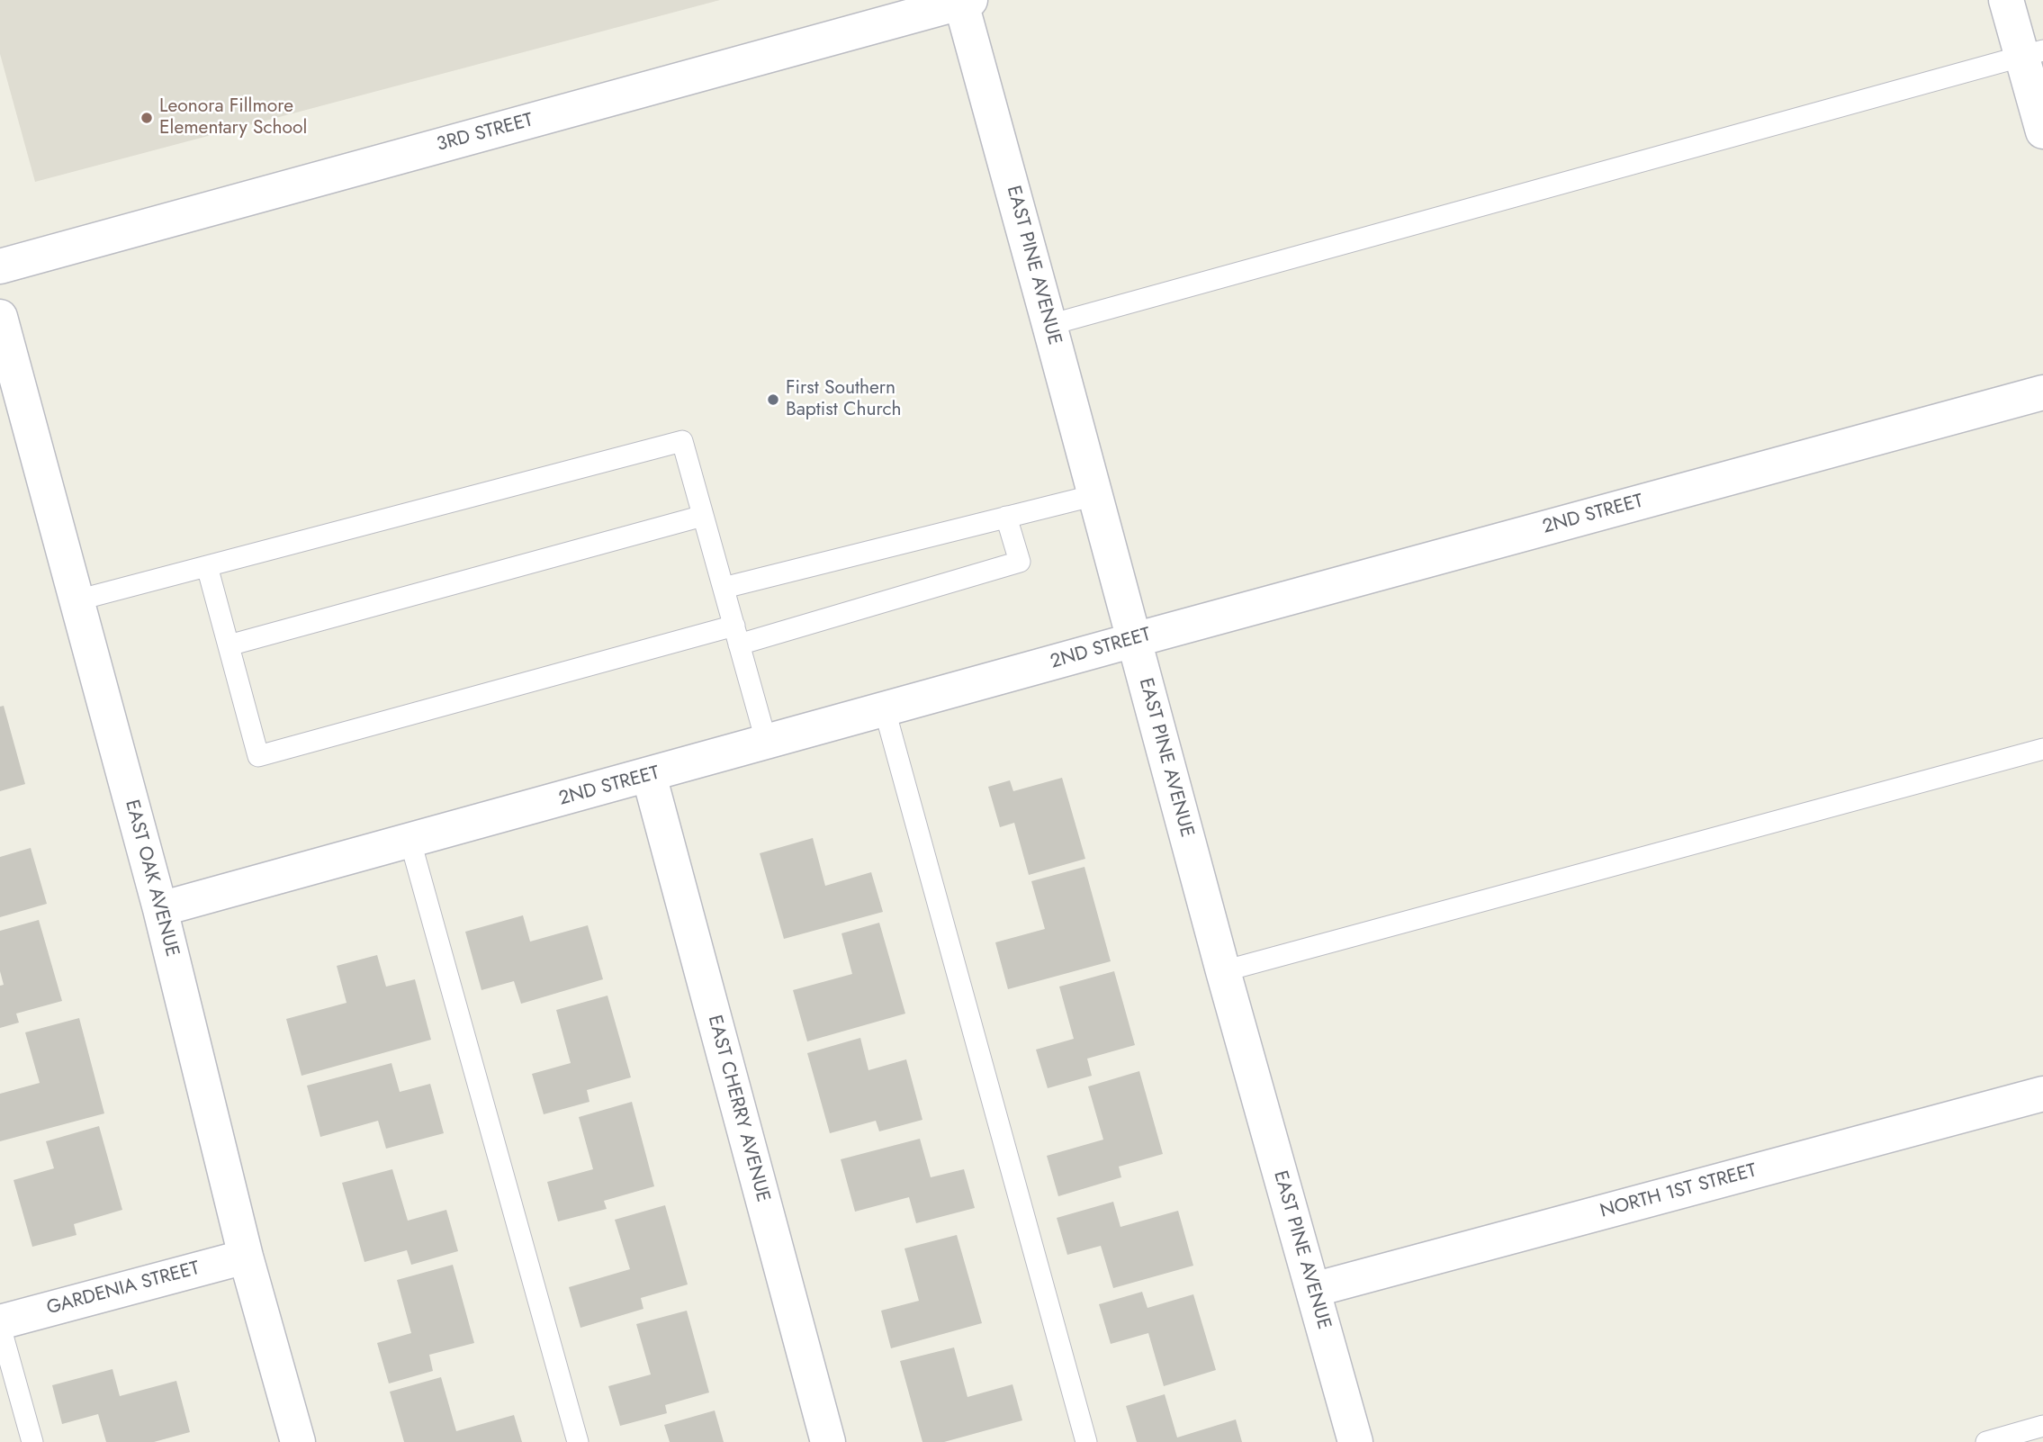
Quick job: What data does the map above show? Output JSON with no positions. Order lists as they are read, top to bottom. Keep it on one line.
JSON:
{"streets":{"street":["3RD STREET","EAST PINE AVENUE","2ND STREET","EAST OAK AVENUE","EAST CHERRY AVENUE","NORTH 1ST STREET","GARDENIA STREET"]},"crossings":[["3RD STREET","EAST PINE AVENUE"],["EAST PINE AVENUE","2ND STREET"],["EAST PINE AVENUE","NORTH 1ST STREET"],["2ND STREET","EAST OAK AVENUE"],["2ND STREET","EAST CHERRY AVENUE"],["EAST OAK AVENUE","GARDENIA STREET"]],"places":["Leonora Fillmore Elementary School","First Southern Baptist Church"]}
